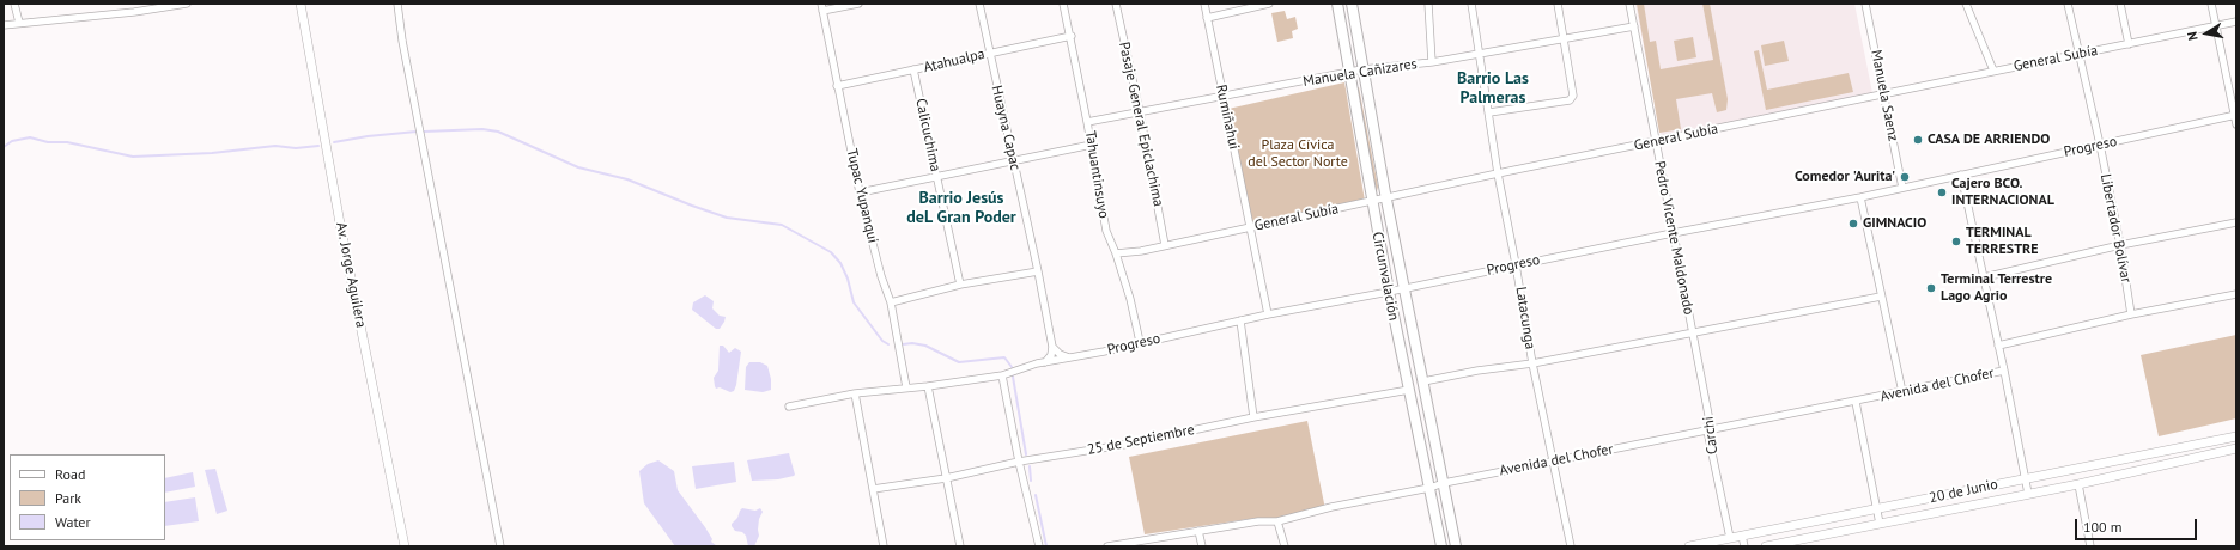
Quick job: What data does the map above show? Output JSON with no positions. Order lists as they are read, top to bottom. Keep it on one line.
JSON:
{"streets":{"main road":["Circunvalación"],"street":["General Subía","Atahualpa","Manuela Cañizares","Manuela Saenz","Rumiñahui","Pasaje General Epiclachima","Huayna Capac","Calicuchima","Progreso","Tahuantinsuyo","Tupac Yupanqui","Libertador Bolívar","Pedro Vicente Maldonado","Av. Jorge Aguilera","Latacunga","Avenida del Chofer","Carchi","25 de Septiembre","20 de Junio"]},"crossings":[["General Subía","Manuela Saenz"],["General Subía","Rumiñahui"],["General Subía","Pasaje General Epiclachima"],["General Subía","Tahuantinsuyo"],["General Subía","Libertador Bolívar"],["General Subía","Pedro Vicente Maldonado"],["General Subía","Circunvalación"],["General Subía","Latacunga"],["Atahualpa","Huayna Capac"],["Atahualpa","Calicuchima"],["Atahualpa","Tahuantinsuyo"],["Atahualpa","Tupac Yupanqui"],["Manuela Cañizares","Rumiñahui"],["Manuela Cañizares","Pasaje General Epiclachima"],["Manuela Cañizares","Tahuantinsuyo"],["Manuela Cañizares","Pedro Vicente Maldonado"],["Manuela Cañizares","Circunvalación"],["Manuela Cañizares","Latacunga"],["Manuela Saenz","Progreso"],["Rumiñahui","Progreso"],["Progreso","Tahuantinsuyo"],["Progreso","Tupac Yupanqui"],["Progreso","Libertador Bolívar"],["Progreso","Pedro Vicente Maldonado"],["Progreso","Circunvalación"],["Progreso","Latacunga"],["Libertador Bolívar","Avenida del Chofer"],["Pedro Vicente Maldonado","Carchi"],["Circunvalación","Avenida del Chofer"],["Circunvalación","25 de Septiembre"],["Latacunga","Avenida del Chofer"],["Avenida del Chofer","Carchi"],["Carchi","20 de Junio"]],"districts":["Barrio Las Palmeras","Barrio Jesús deL Gran Poder"],"parks":["Plaza Cívica del Sector Norte"],"places":["CASA DE ARRIENDO","Comedor 'Aurita'","Cajero BCO. INTERNACIONAL","GIMNACIO","TERMINAL TERRESTRE","Terminal Terrestre Lago Agrio"],"legend":["Road","Park","Water"],"scale_bar":"100 m","north":"left"}
